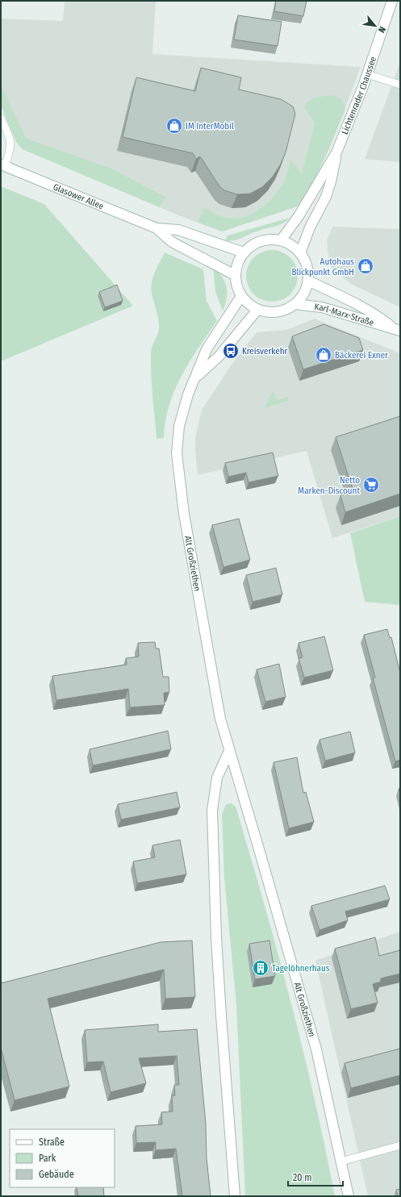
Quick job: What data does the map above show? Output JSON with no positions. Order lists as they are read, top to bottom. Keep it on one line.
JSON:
{"streets":{"street":["Lichtenrader Chaussee","Glasower Allee","Karl-Marx-Straße","Alt Großziethen"]},"crossings":[["Lichtenrader Chaussee","Glasower Allee"],["Lichtenrader Chaussee","Karl-Marx-Straße"],["Lichtenrader Chaussee","Alt Großziethen"],["Glasower Allee","Karl-Marx-Straße"],["Glasower Allee","Alt Großziethen"],["Karl-Marx-Straße","Alt Großziethen"]],"places":{"shop":["IM InterMobil","Autohaus Blickpunkt GmbH","Bäckerei Exner"],"bus stop":["Kreisverkehr"],"supermarket":["Netto Marken-Discount"],"building":["Tagelöhnerhaus"]},"legend":["Straße","Park","Gebäude"],"scale_bar":"20 m","north":"bottom right"}
